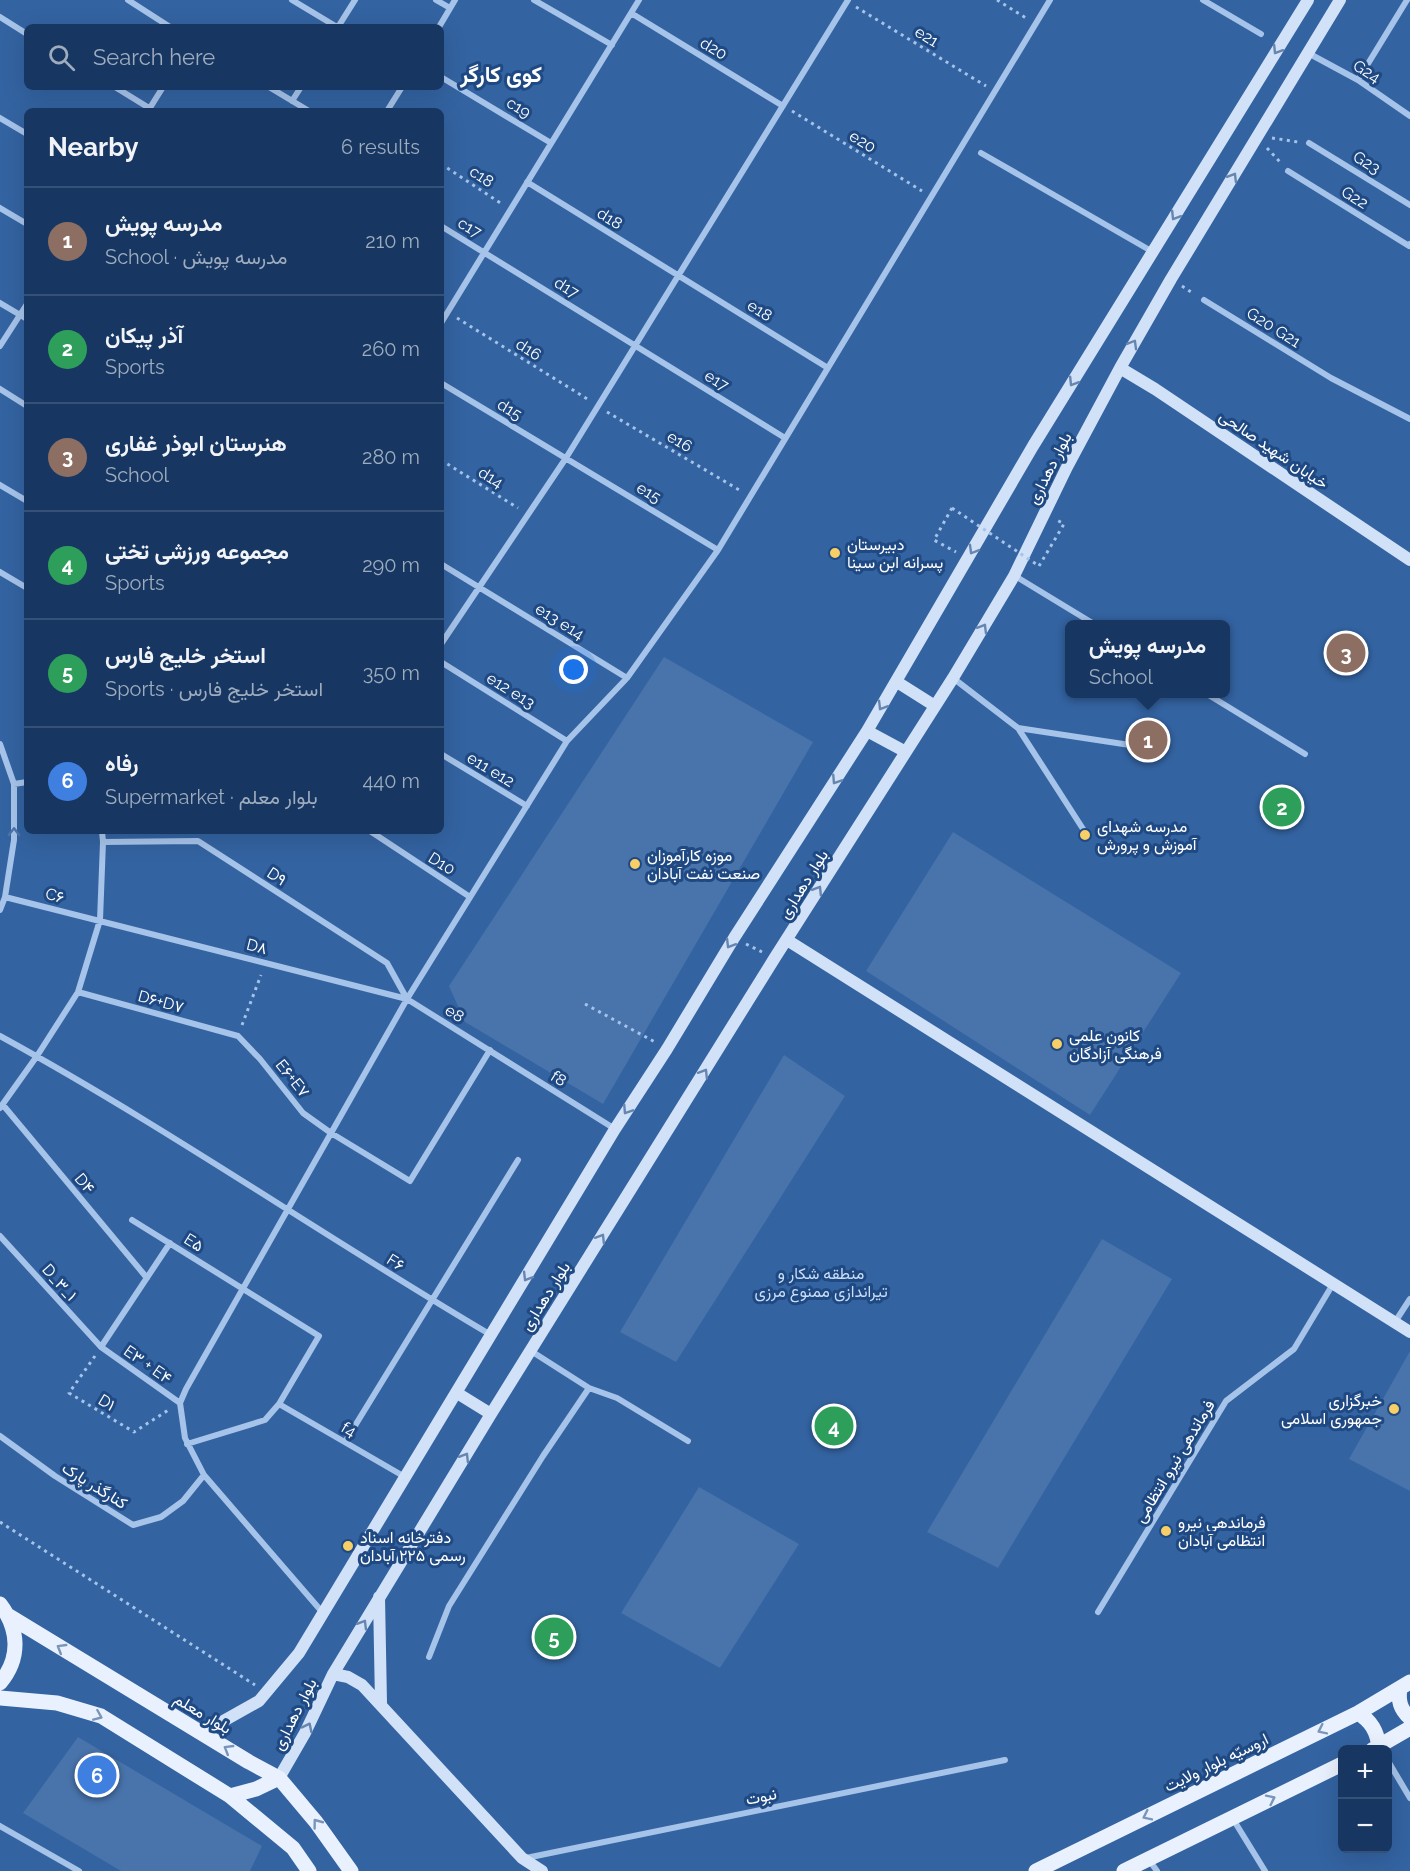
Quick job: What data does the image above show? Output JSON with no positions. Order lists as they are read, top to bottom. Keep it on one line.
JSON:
{"streets":{"main road":["خیابان شهید صالحی","بلوار دهداری","بلوار معلم","اروسیّه بلوار ولایت"],"street":["d20","G24","c19","G23","G22","d18","c17","d17","e18","G20 G21","e17","d15","e15","e13 e14","e12 e13","e11 e12","D10","D۹","C۶","D۸","D۶+D۷","e8","E۶+E۷","f8","D۴","E۵","F۶","D_۳_۱","E۳ + E۴","f4","فرماندهی نیرو انتظامی","کنارگذر پارک","نبوت"],"path":["e21","e20","c18","d16","e16","d14","D۱"]},"crossings":[["d20","e20"],["G24","بلوار دهداری"],["d18","e18"],["c17","d17"],["d17","e17"],["d16","e16"],["d15","e15"],["خیابان شهید صالحی","بلوار دهداری"],["بلوار دهداری","f8"],["بلوار دهداری","F۶"],["بلوار دهداری","f4"],["بلوار دهداری","بلوار معلم"],["D۹","D۸"],["D۹","e8"],["C۶","D۸"],["D۸","e8"],["D۶+D۷","E۶+E۷"],["e8","E۶+E۷"],["e8","f8"],["E۶+E۷","f8"],["E۵","f4"],["D_۳_۱","E۳ + E۴"],["D_۳_۱","D۱"],["E۳ + E۴","D۱"]],"districts":["کوی کارگر"],"parks":["منطقه شکار و تیراندازی ممنوع مرزی"],"places":["دبیرستان پسرانه ابن سینا","مدرسه شهدای آموزش و پرورش","موزه کارآموزان صنعت نفت آبادان","کانون علمی فرهنگی آزادگان","خبرگزاری جمهوری اسلامی","فرماندهی نیرو انتظامی آبادان","دفترخانه اسناد رسمی ۲۲۵ آبادان"],"page":{"search":"Search here","heading":["Nearby","6 results"],"list":[{"mark":"1","name":"مدرسه پویش","note":"School · مدرسه پویش","value":"210 m"},{"mark":"2","name":"آذر پیکان","note":"Sports","value":"260 m"},{"mark":"3","name":"هنرستان ابوذر غفاری","note":"School","value":"280 m"},{"mark":"4","name":"مجموعه ورزشی تختی","note":"Sports","value":"290 m"},{"mark":"5","name":"استخر خلیج فارس","note":"Sports · استخر خلیج فارس","value":"350 m"},{"mark":"6","name":"رفاه","note":"Supermarket · بلوار معلم","value":"440 m"}],"popup":["مدرسه پویش","School"],"pins":["3","1","2","4","5","6"],"map_buttons":["+","−"]}}
